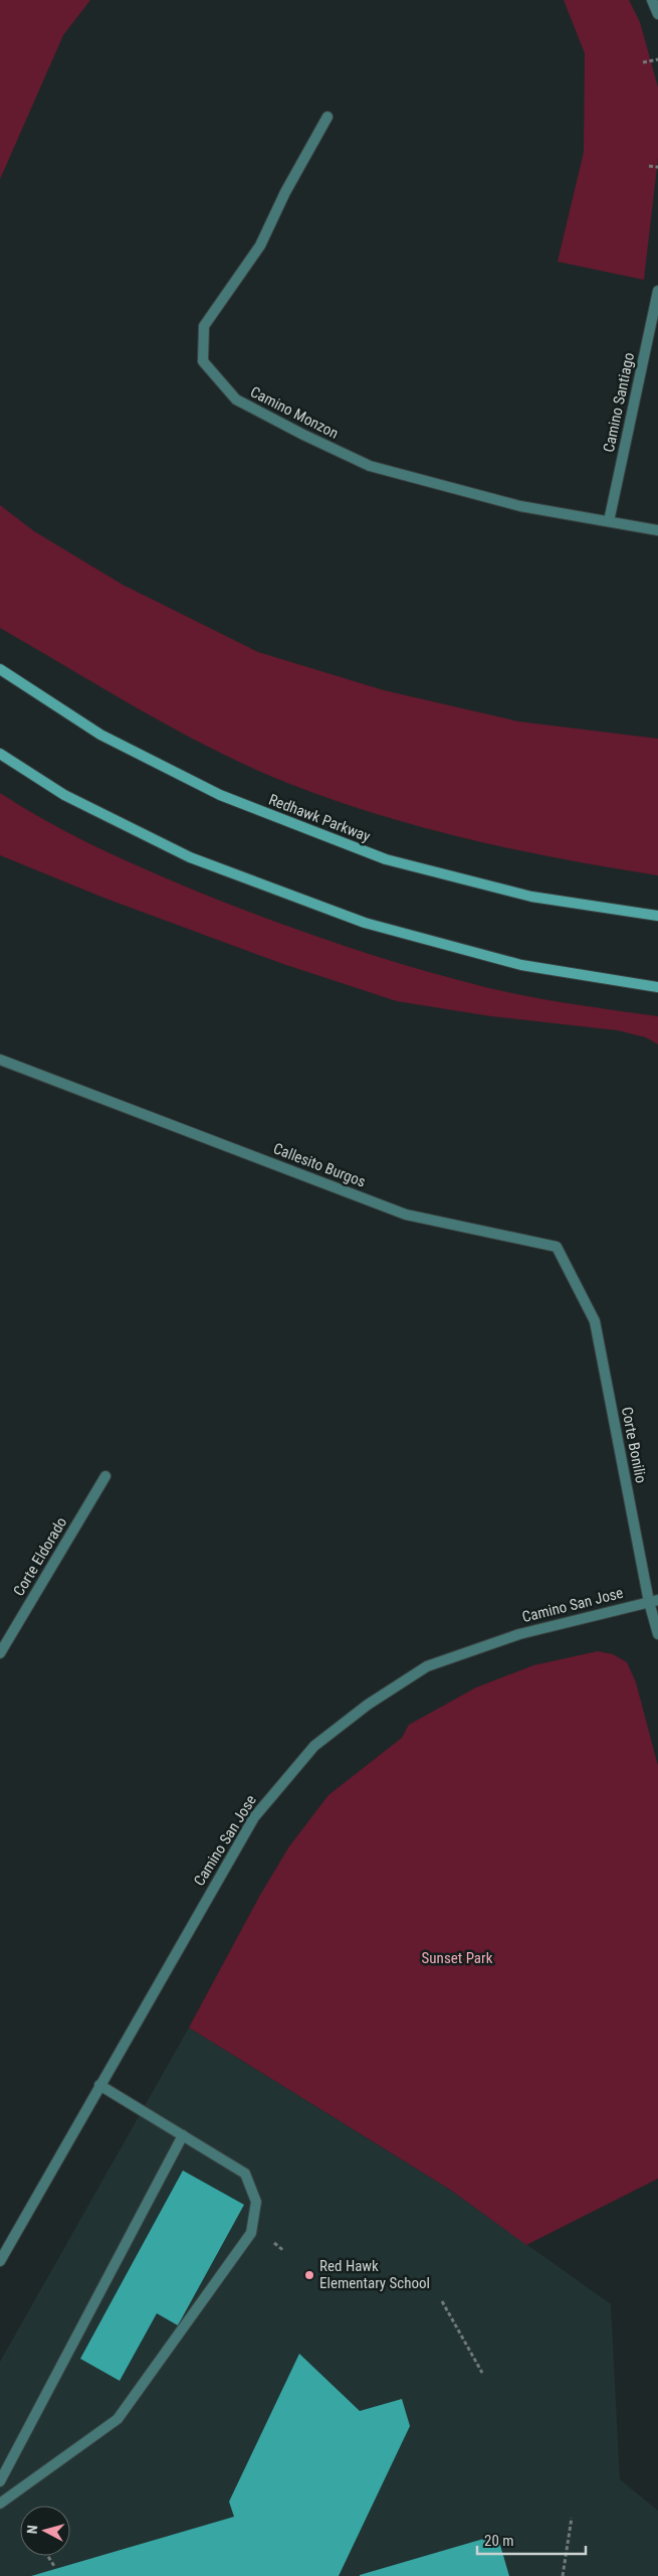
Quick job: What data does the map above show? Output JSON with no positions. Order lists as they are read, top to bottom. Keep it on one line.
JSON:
{"streets":{"main road":["Redhawk Parkway"],"street":["Camino Santiago","Camino Monzon","Callesito Burgos","Corte Bonilio","Corte Eldorado","Camino San Jose"]},"crossings":[["Camino Santiago","Camino Monzon"],["Callesito Burgos","Corte Bonilio"],["Corte Bonilio","Camino San Jose"]],"parks":["Sunset Park"],"places":["Red Hawk Elementary School"],"scale_bar":"20 m","north":"left"}
